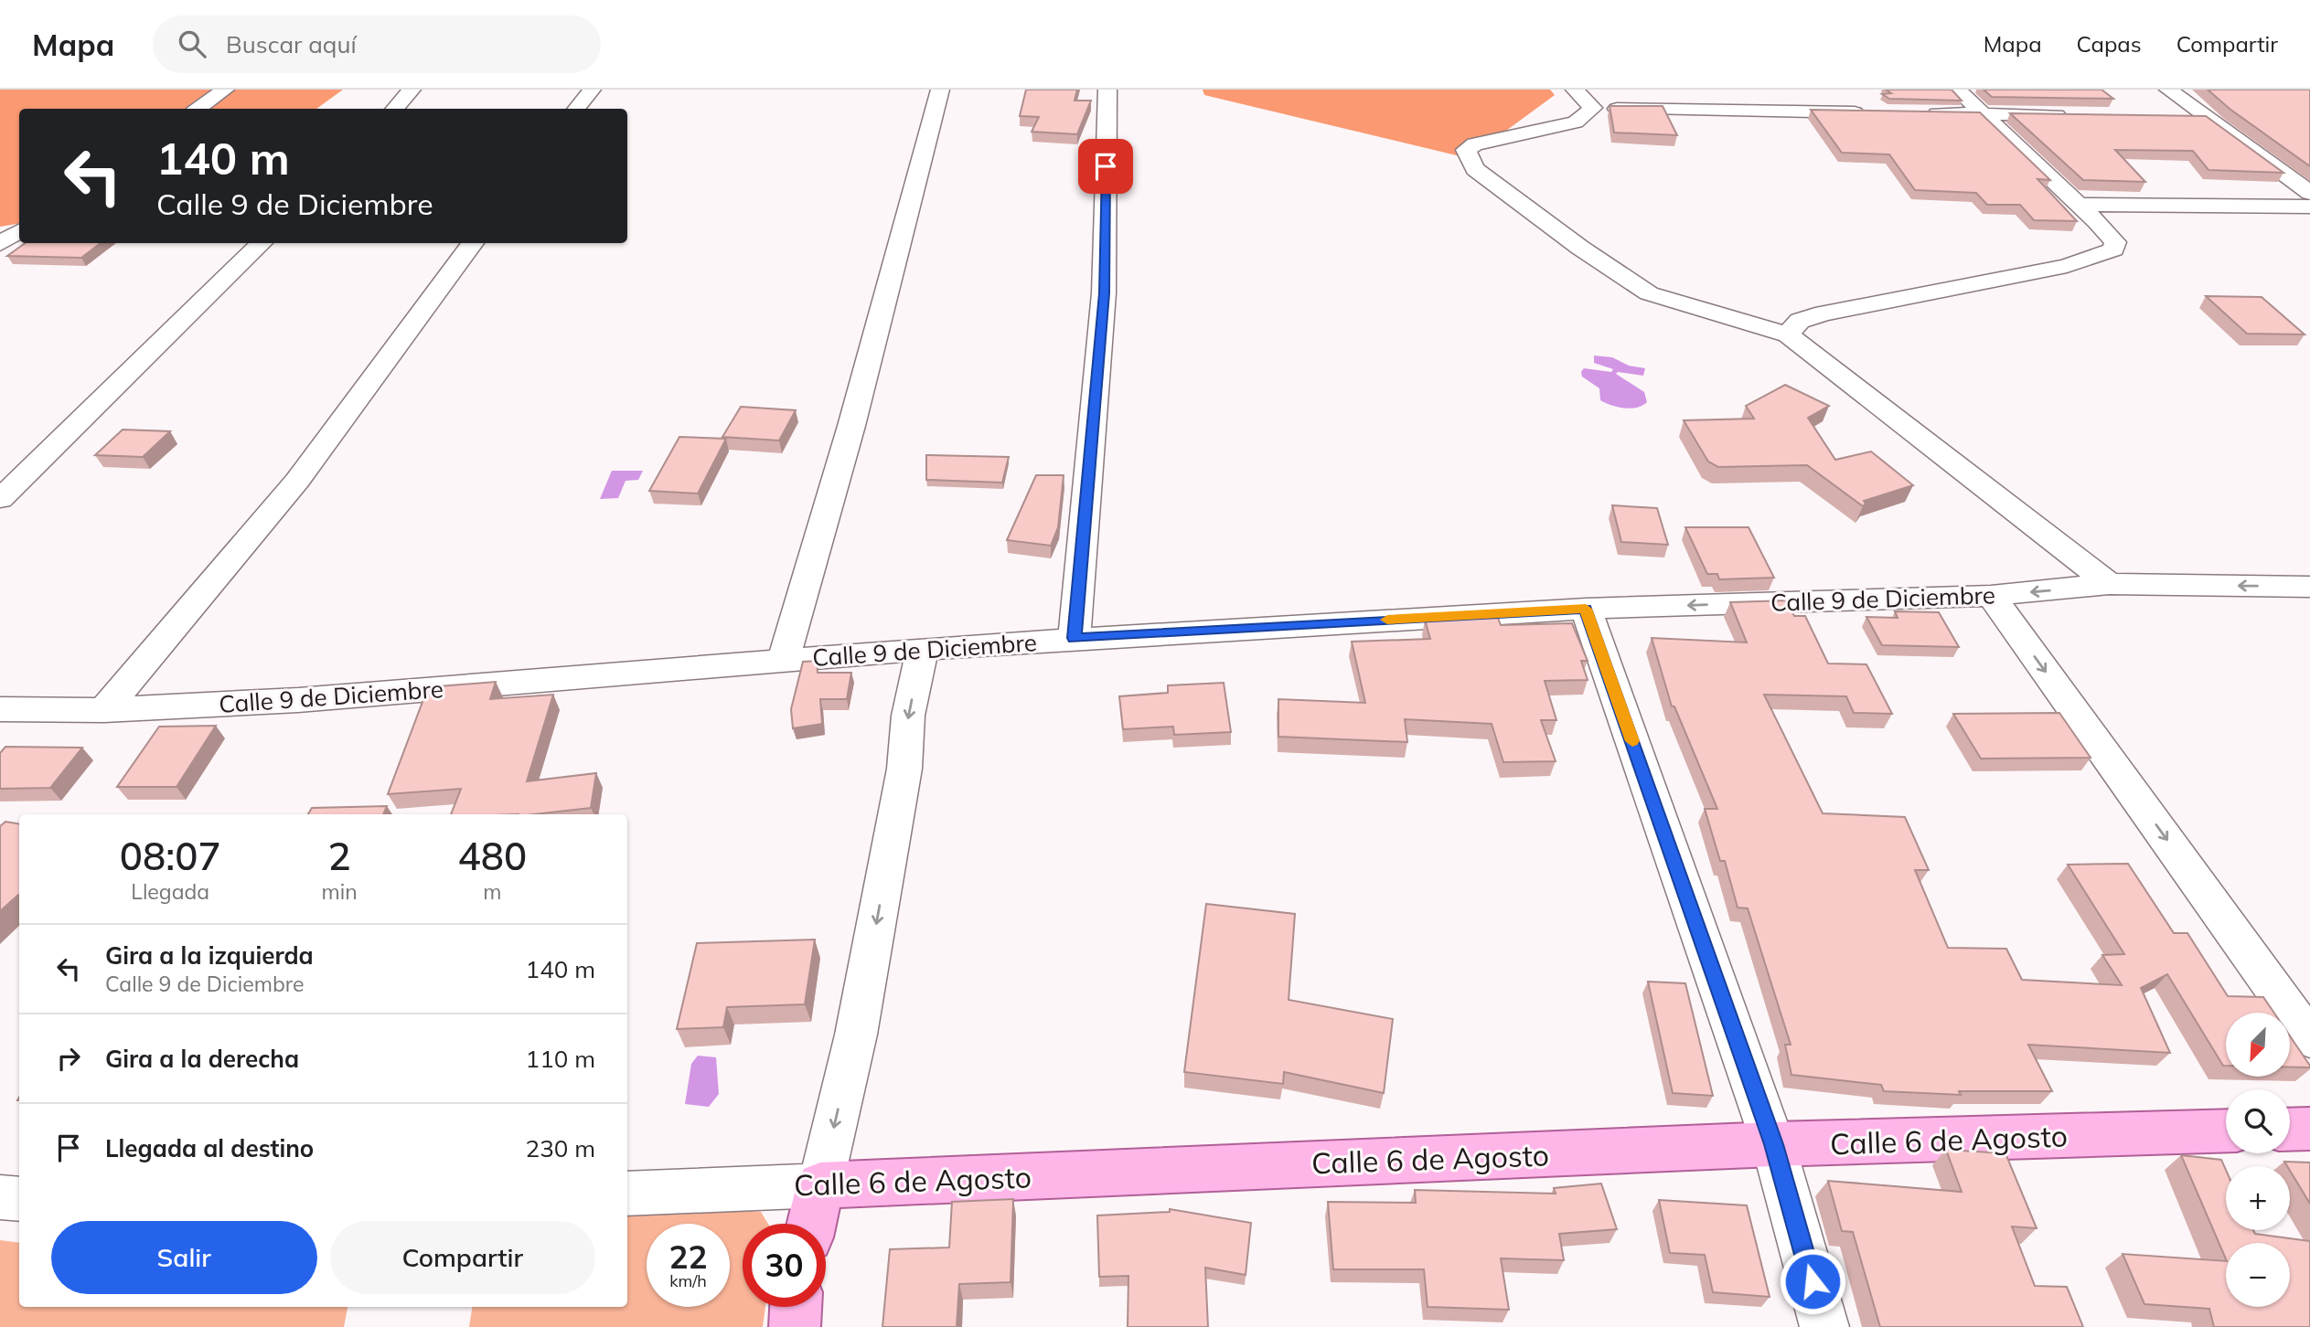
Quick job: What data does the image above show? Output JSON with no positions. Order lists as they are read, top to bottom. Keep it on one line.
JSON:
{"streets":{"main road":["Calle 6 de Agosto"],"street":["Calle 9 de Diciembre"]},"north":"bottom left","page":{"header":"Mapa","search":"Buscar aquí","nav":["Mapa","Capas","Compartir"],"turn":["140 m","Calle 9 de Diciembre"],"eta":["08:07","Llegada","2","min","480","m"],"list":[{"name":"Gira a la izquierda","note":"Calle 9 de Diciembre","value":"140 m"},{"name":"Gira a la derecha","value":"110 m"},{"name":"Llegada al destino","value":"230 m"}],"map_buttons":["+","−"],"buttons":["Salir","Compartir"],"speed":"22 km/h","limit":"30"}}
